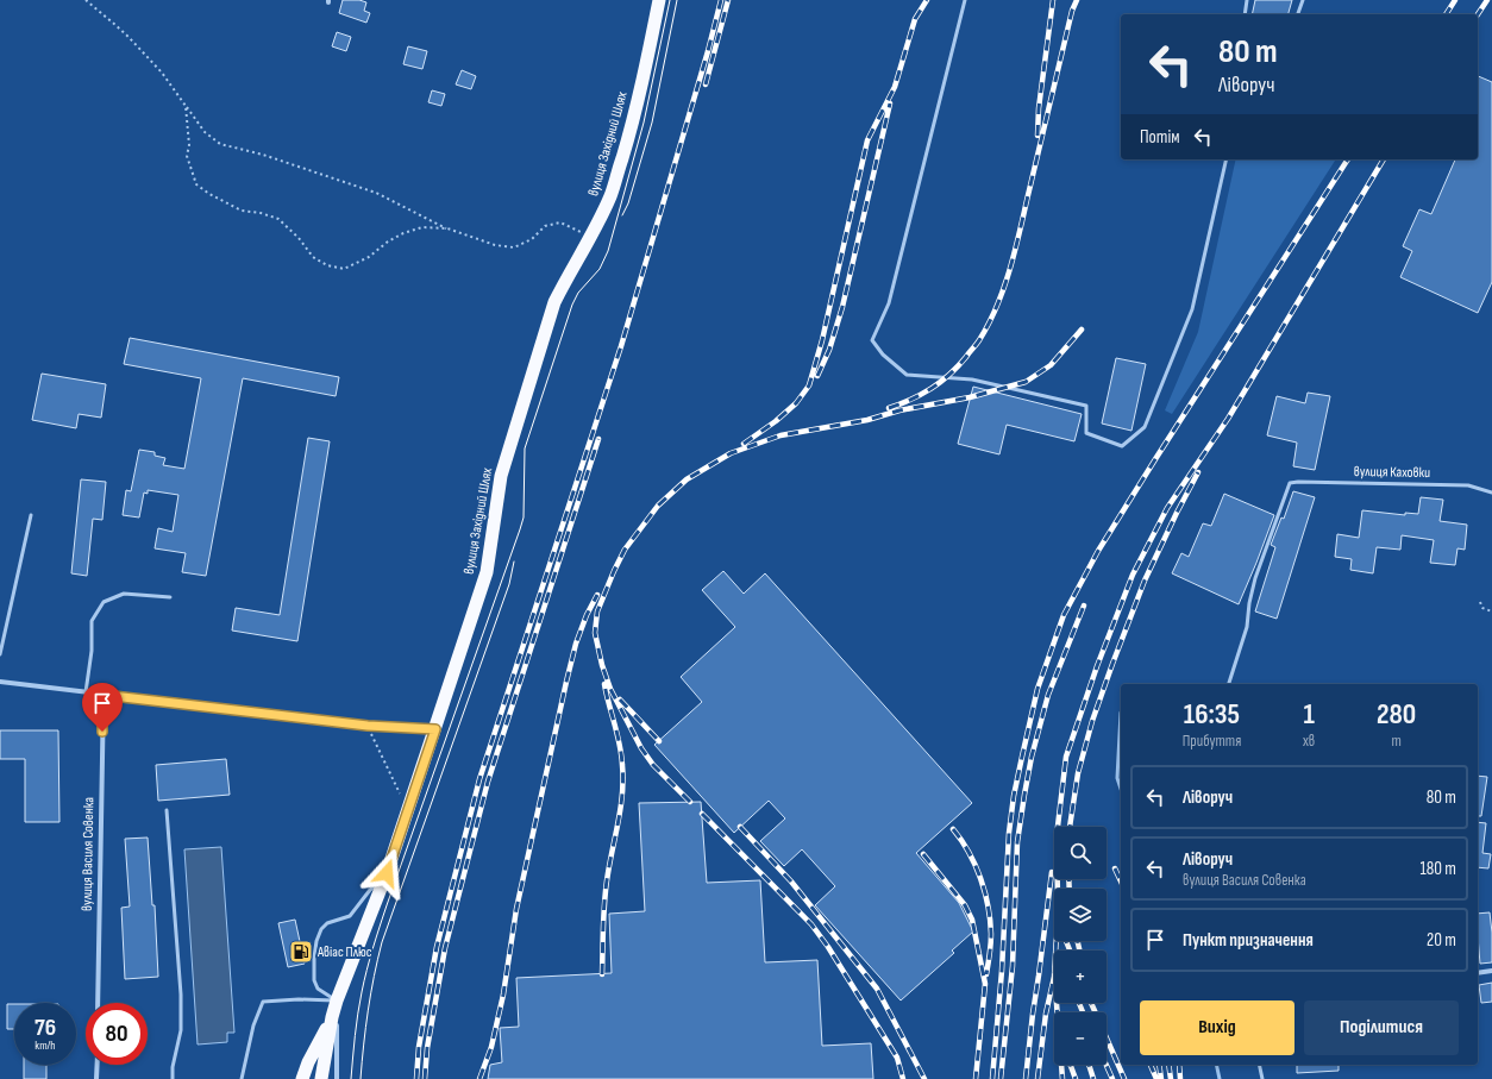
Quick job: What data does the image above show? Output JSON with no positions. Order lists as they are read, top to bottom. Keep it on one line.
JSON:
{"streets":{"highway":["вулиця Західний Шлях"],"street":["вулиця Василя Совенка"],"lane":["вулиця Каховки"]},"places":{"fuel station":["Авіас Плюс"]},"page":{"turn":["80 m","Ліворуч"],"then":"Потім","eta":["16:35","Прибуття","1","хв","280","m"],"list":[{"name":"Ліворуч","value":"80 m"},{"name":"Ліворуч","note":"вулиця Василя Совенка","value":"180 m"},{"name":"Пункт призначення","value":"20 m"}],"map_buttons":["+","−"],"buttons":["Вихід","Поділитися"],"speed":"76 km/h","limit":"80"}}
